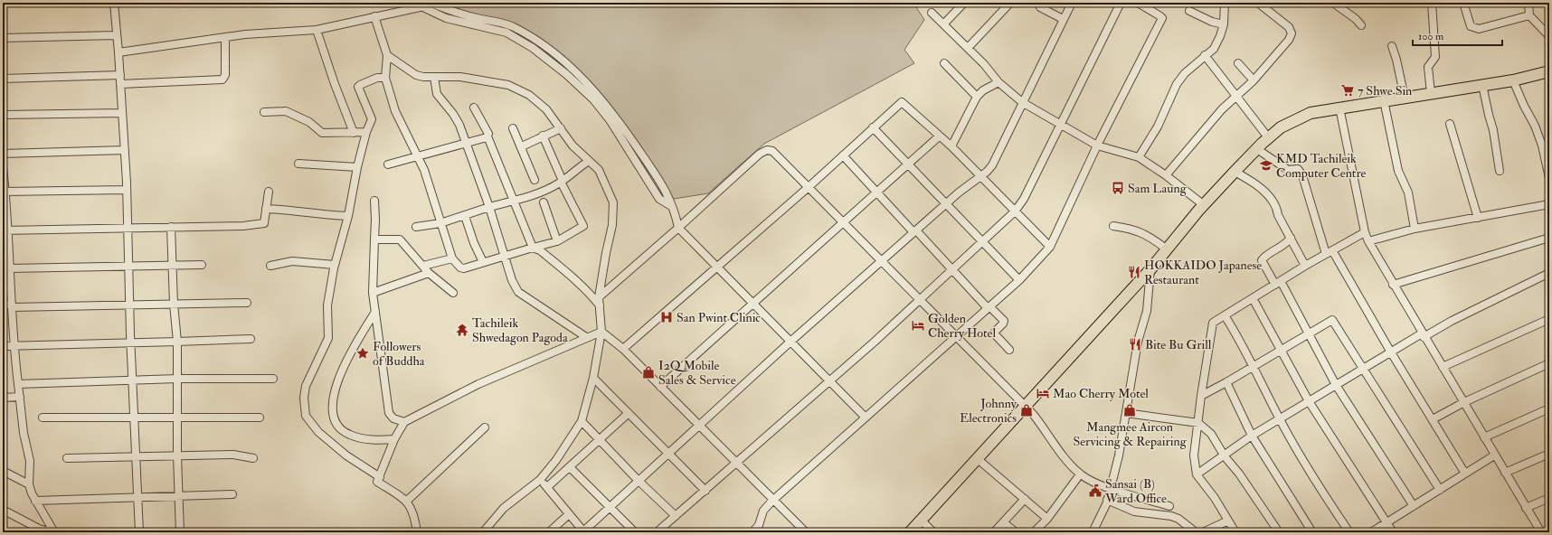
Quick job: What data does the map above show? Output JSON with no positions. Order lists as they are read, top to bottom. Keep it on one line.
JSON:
{"places":{"supermarket":["7 Shwe Sin"],"school or university":["KMD Tachileik Computer Centre"],"bus stop":["Sam Laung"],"restaurant":["HOKKAIDO Japanese Restaurant","Bite Bu Grill"],"hospital":["San Pwint Clinic"],"hotel":["Golden Cherry Hotel","Mao Cherry Motel"],"temple":["Tachileik Shwedagon Pagoda"],"place":["Followers of Buddha"],"shop":["I2Q Mobile Sales & Service","Johnny Electronics","Mangmee Aircon Servicing & Repairing"],"public building":["Sansai (B) Ward Office"]},"scale_bar":"100 m"}
